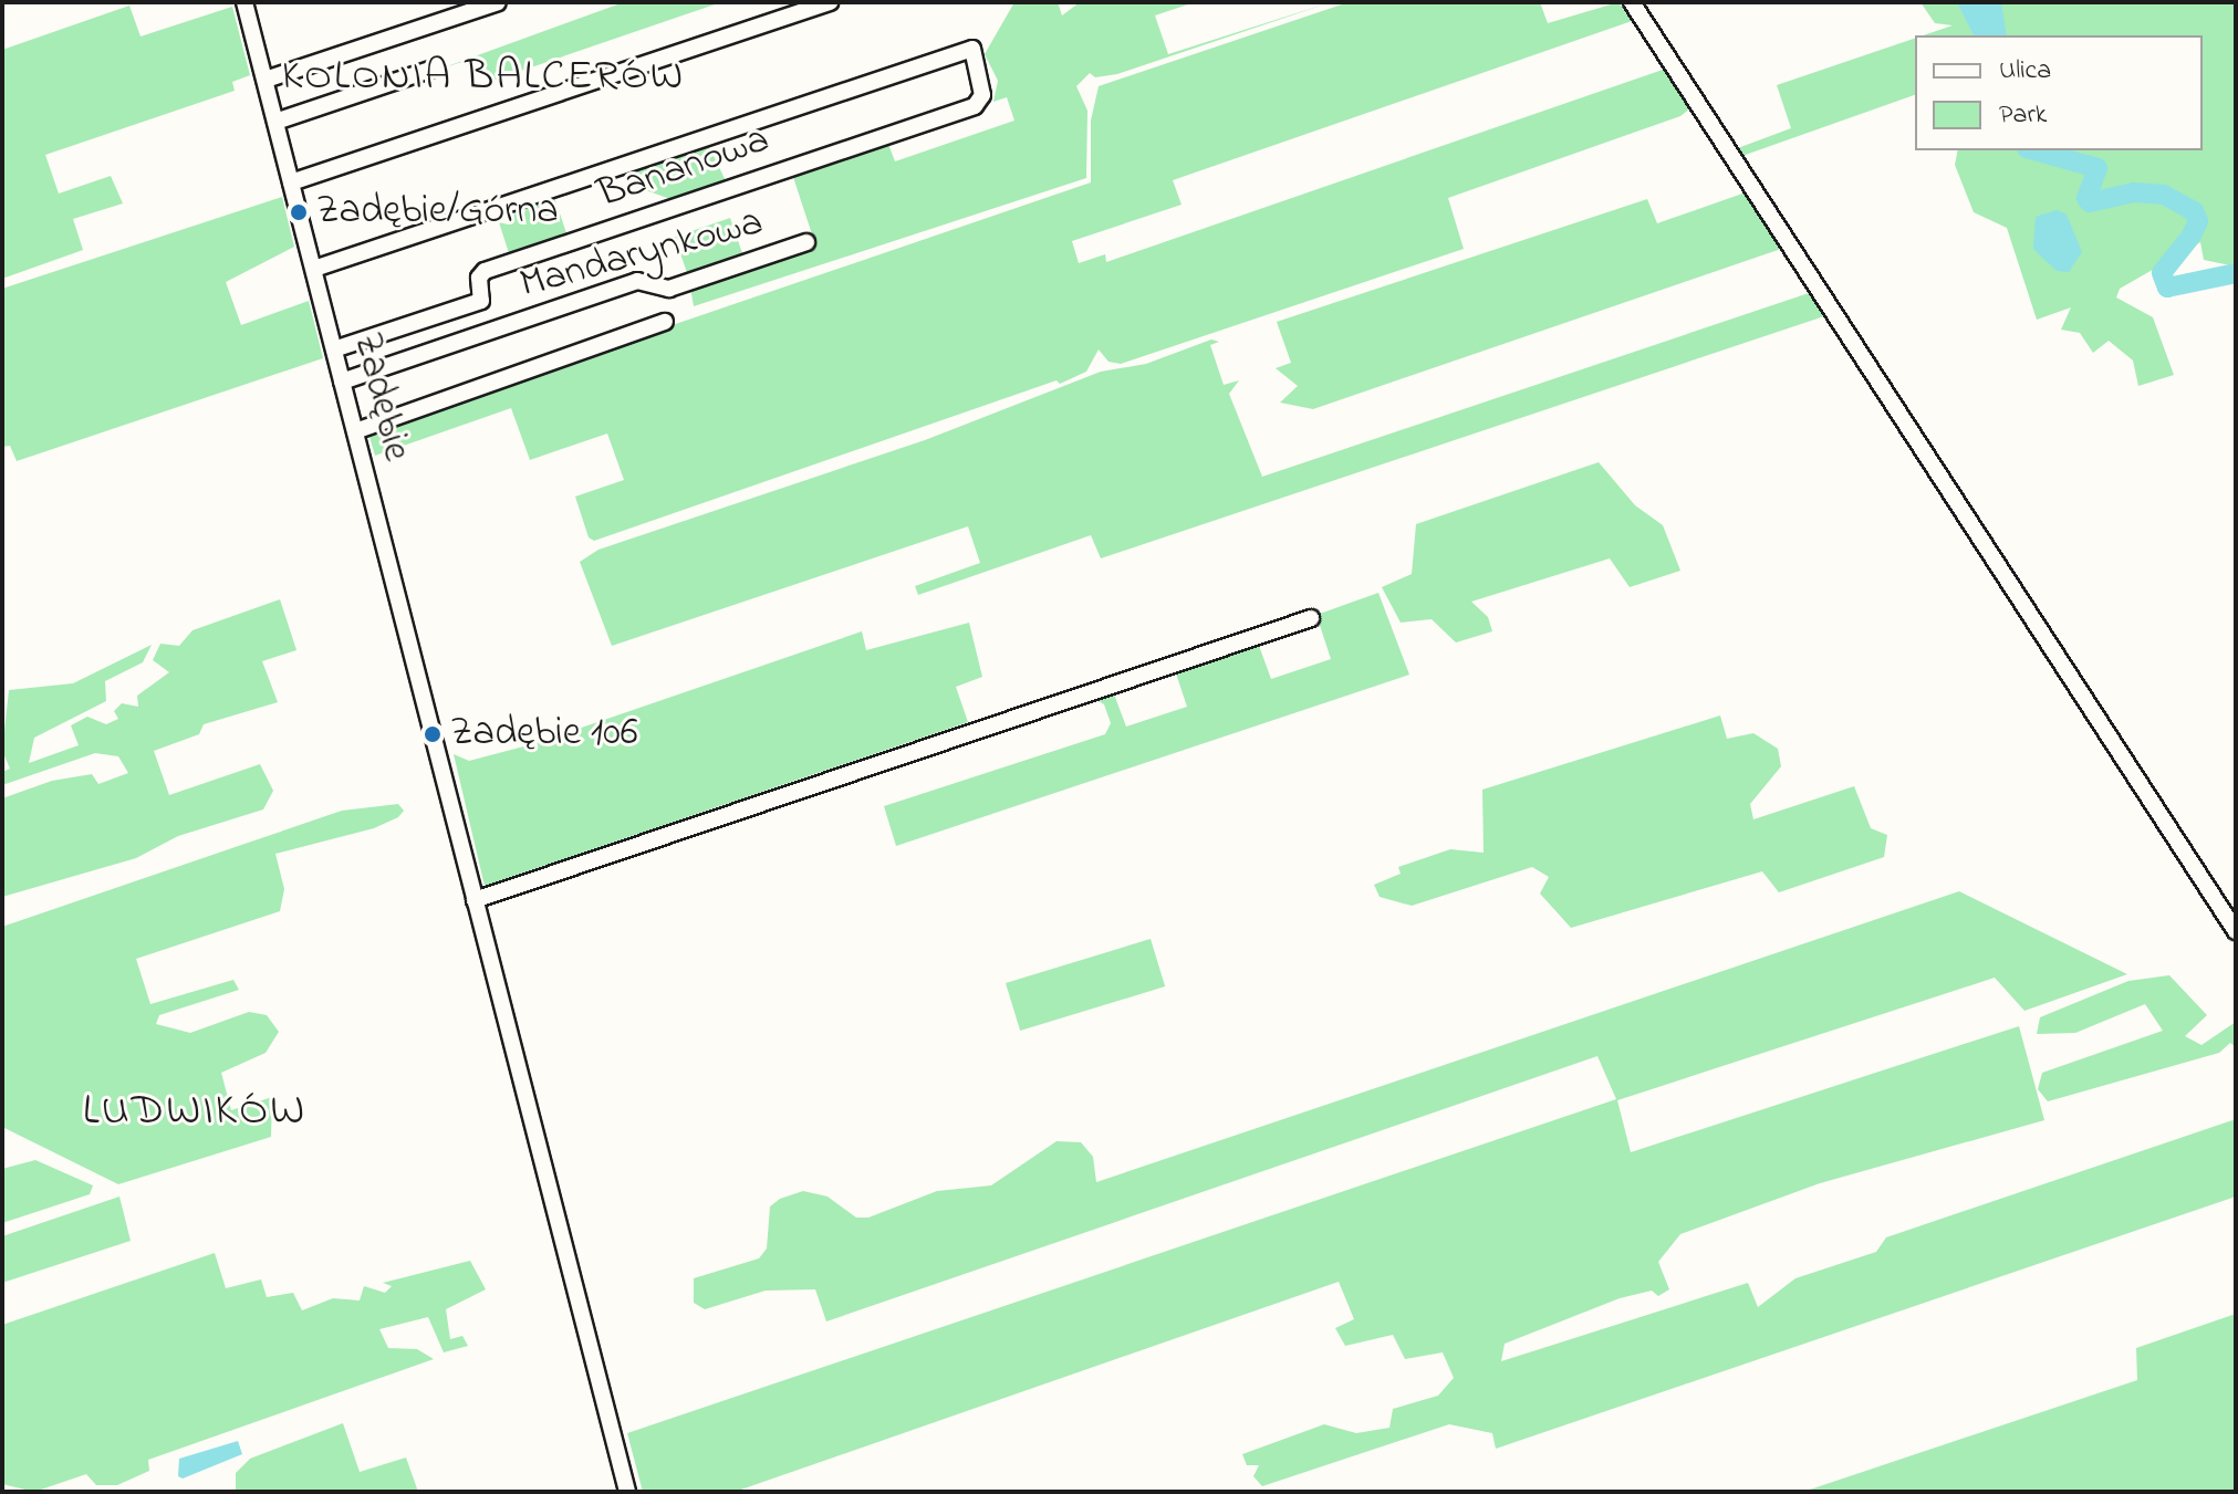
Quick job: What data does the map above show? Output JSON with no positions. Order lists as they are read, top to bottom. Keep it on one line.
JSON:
{"streets":{"street":["Bananowa","Mandarynkowa","Zadębie"]},"crossings":[["Bananowa","Zadębie"],["Mandarynkowa","Zadębie"]],"districts":["KOLONIA BALCERÓW","LUDWIKÓW"],"places":["Zadębie/Górna","Zadębie 106"],"legend":["Ulica","Park"]}
